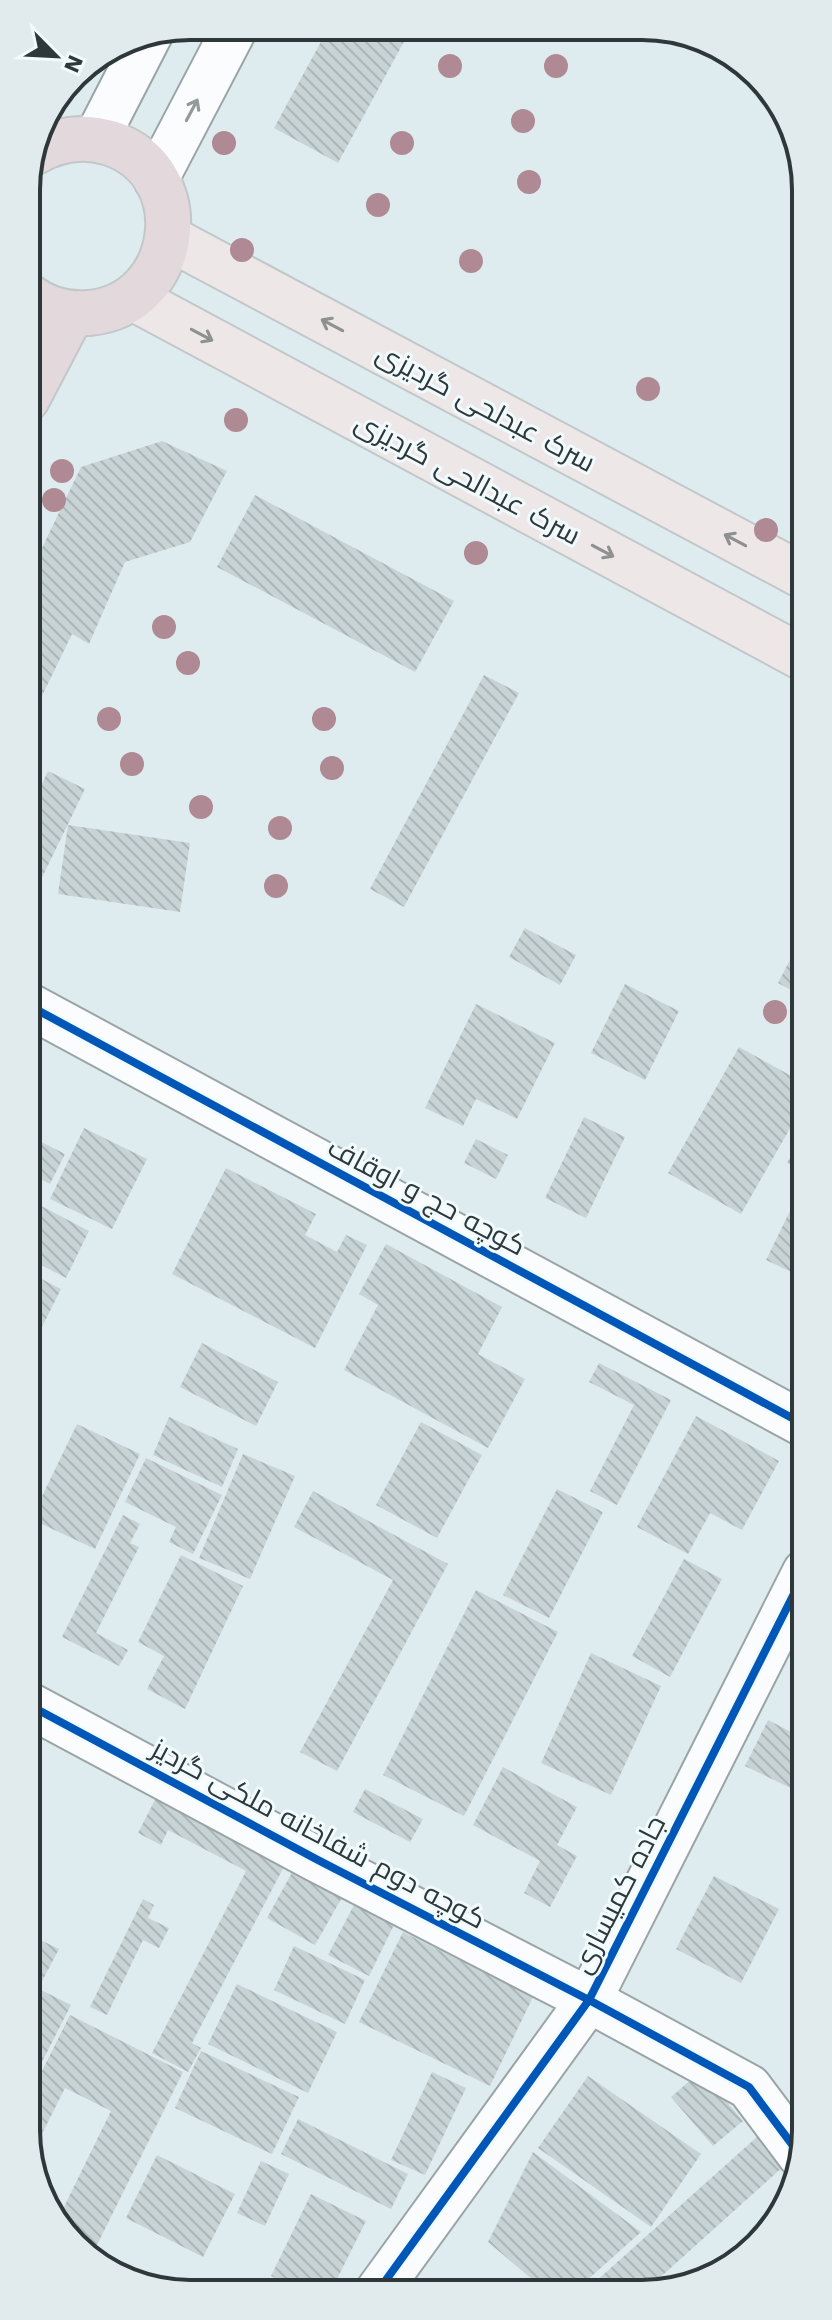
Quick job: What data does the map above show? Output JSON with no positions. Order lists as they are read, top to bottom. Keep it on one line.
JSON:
{"streets":{"main road":["سرک عبدلحی گردیزی","سرک عبدالحی گردیزی"],"street":["کوچه حج و اوقاف","کوچه دوم شفاخانه ملکی گردیز","جاده کمیساری"]},"crossings":[["کوچه دوم شفاخانه ملکی گردیز","جاده کمیساری"]],"one_way":["سرک عبدلحی گردیزی","سرک عبدالحی گردیزی"],"north":"bottom right"}
